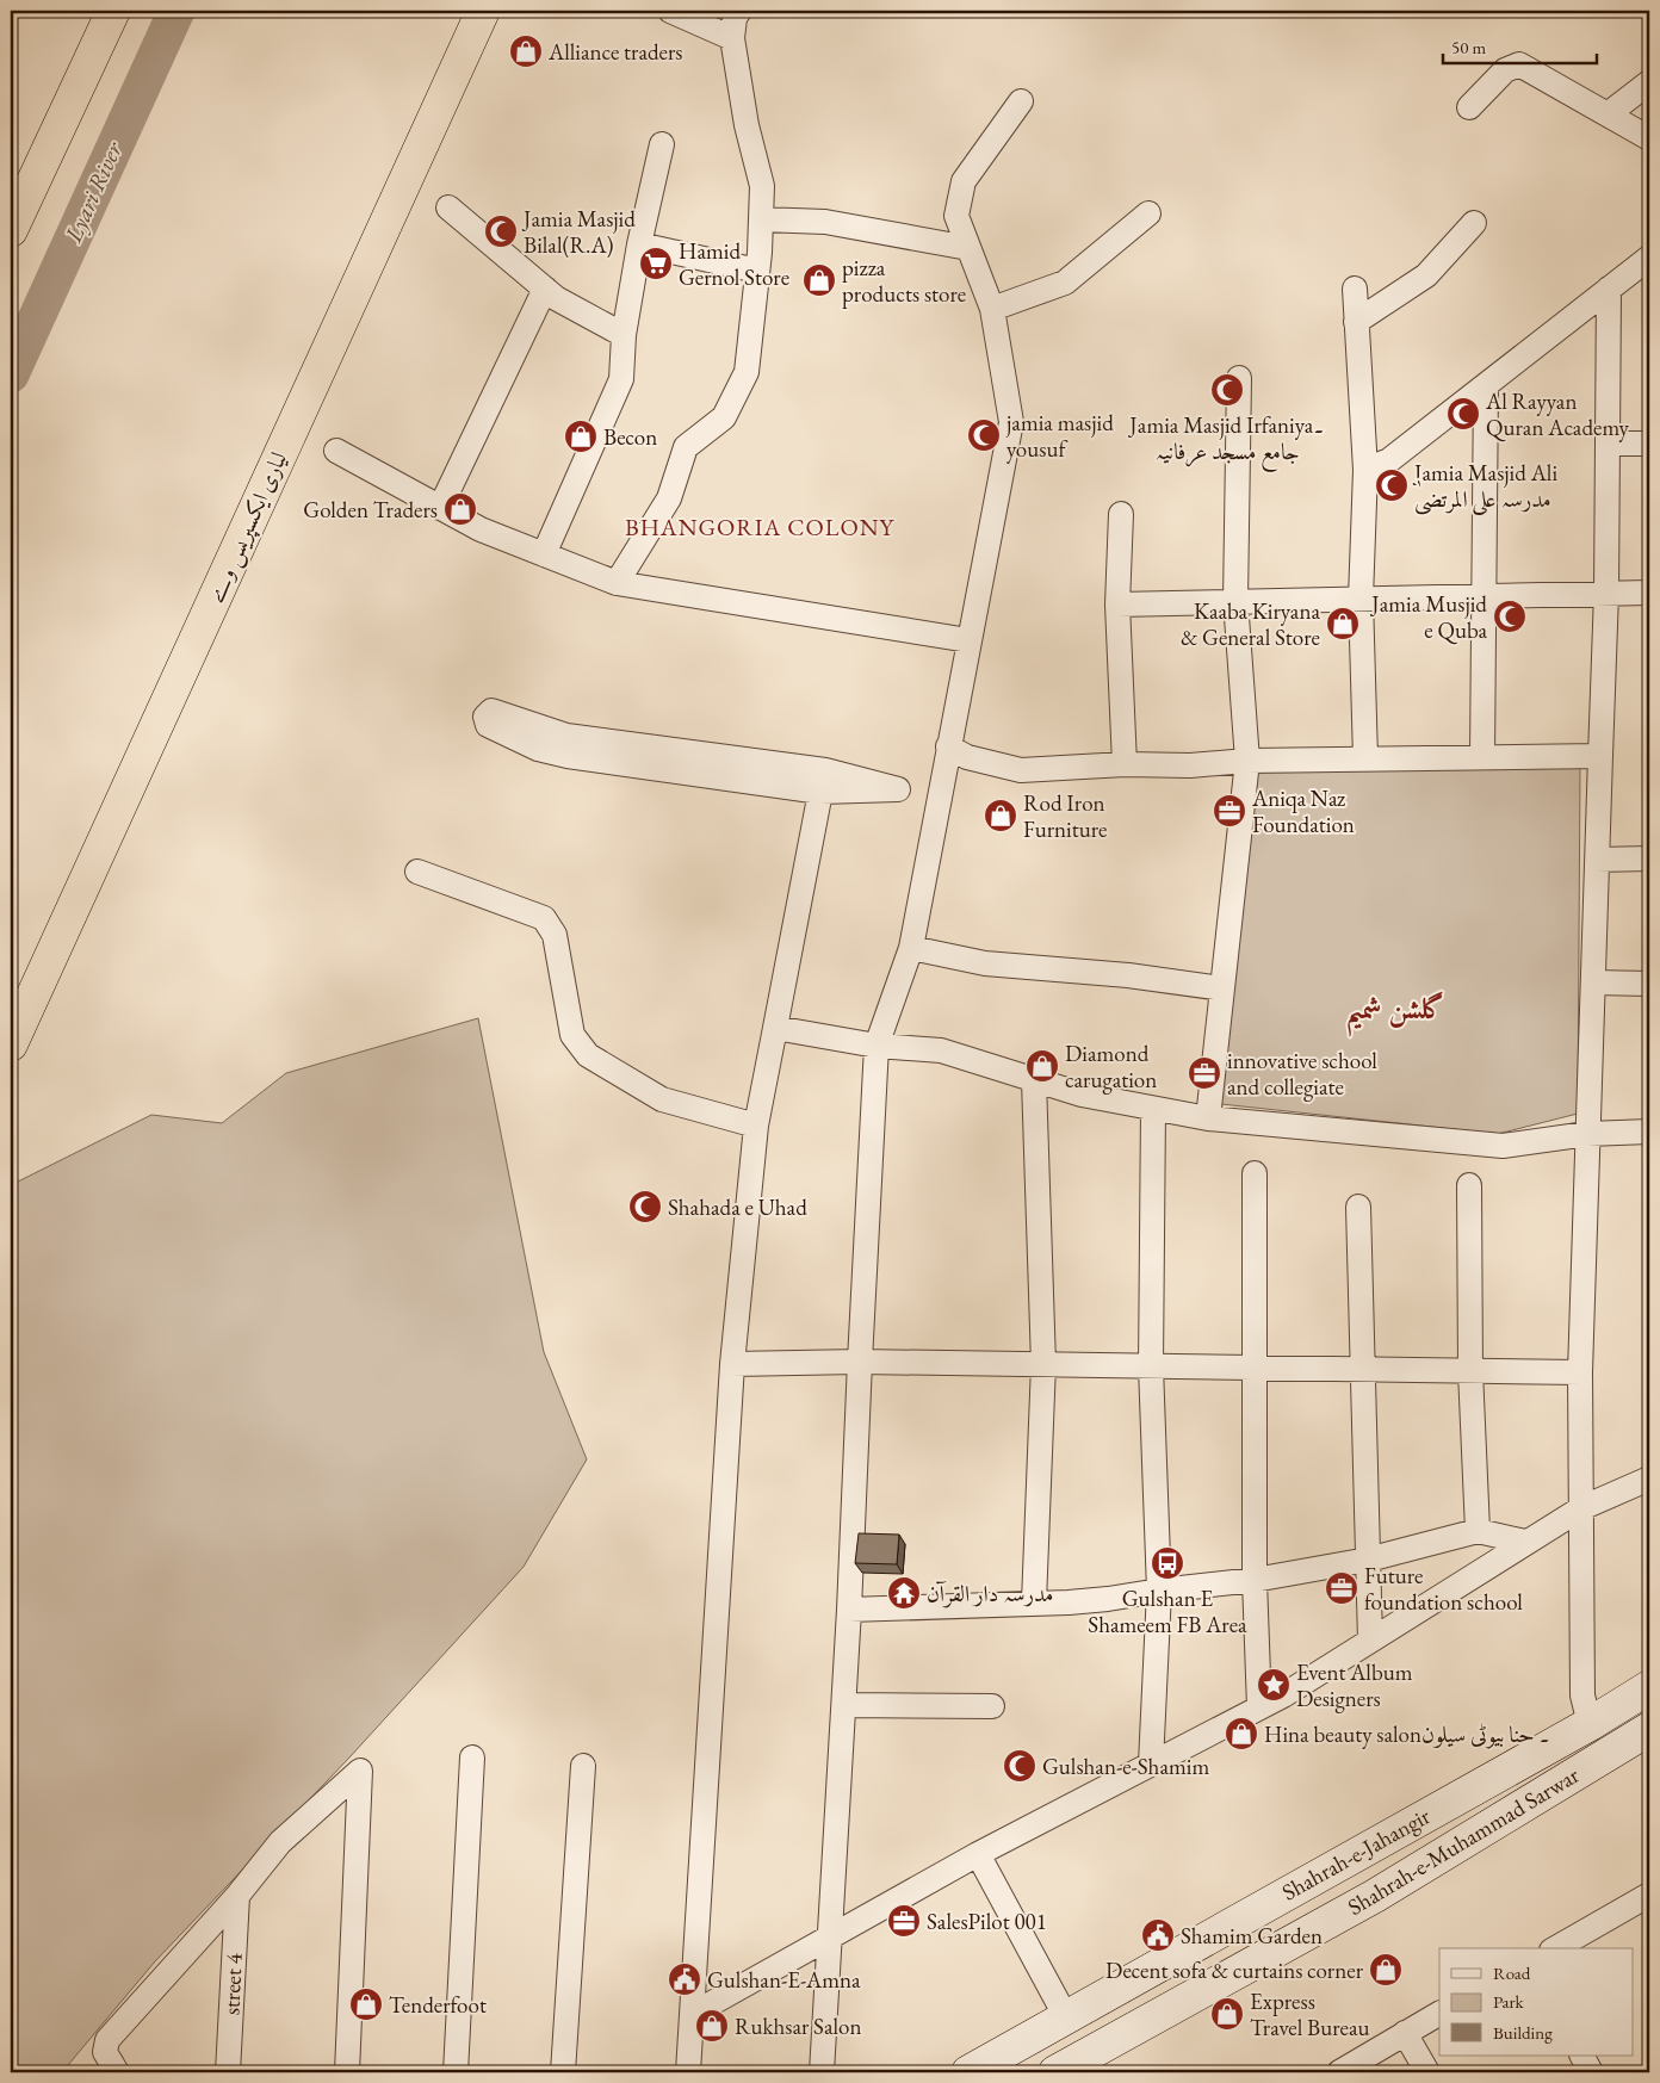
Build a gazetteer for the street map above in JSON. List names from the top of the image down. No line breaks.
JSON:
{"streets":{"highway":["لیاری ایکسپریس وے"],"main road":["Shahrah-e-Muhammad Sarwar","Shahrah-e-Jahangir"],"street":["street 4"]},"districts":["BHANGORIA COLONY","گلشن شمیم"],"water":["Lyari River"],"places":{"shop":["Alliance traders","pizza products store","Becon","Golden Traders","Kaaba Kiryana & General Store","Rod Iron Furniture","Diamond carugation","Hina beauty salon۔ حنا بیوٹی سیلون","Decent sofa & curtains corner","Tenderfoot","Express Travel Bureau","Rukhsar Salon"],"mosque":["Jamia Masjid Bilal(R.A)","Jamia Masjid Irfaniya۔ جامع مسجد عرفانیہ","Al Rayyan Quran Academy","jamia masjid yousuf","Jamia Masjid Ali مدرسہ علی المرتضیٰ","Jamia Musjid e Quba","Shahada e Uhad","Gulshan-e-Shamim"],"supermarket":["Hamid Gernol Store"],"office":["Aniqa Naz Foundation","innovative school and collegiate","Future foundation school","SalesPilot 001"],"bus stop":["Gulshan E Shameem FB Area"],"temple":["مدرسہ دار القرآن"],"place":["Event Album Designers"],"public building":["Shamim Garden","Gulshan-E-Amna"]},"legend":["Road","Park","Building"],"scale_bar":"50 m"}
